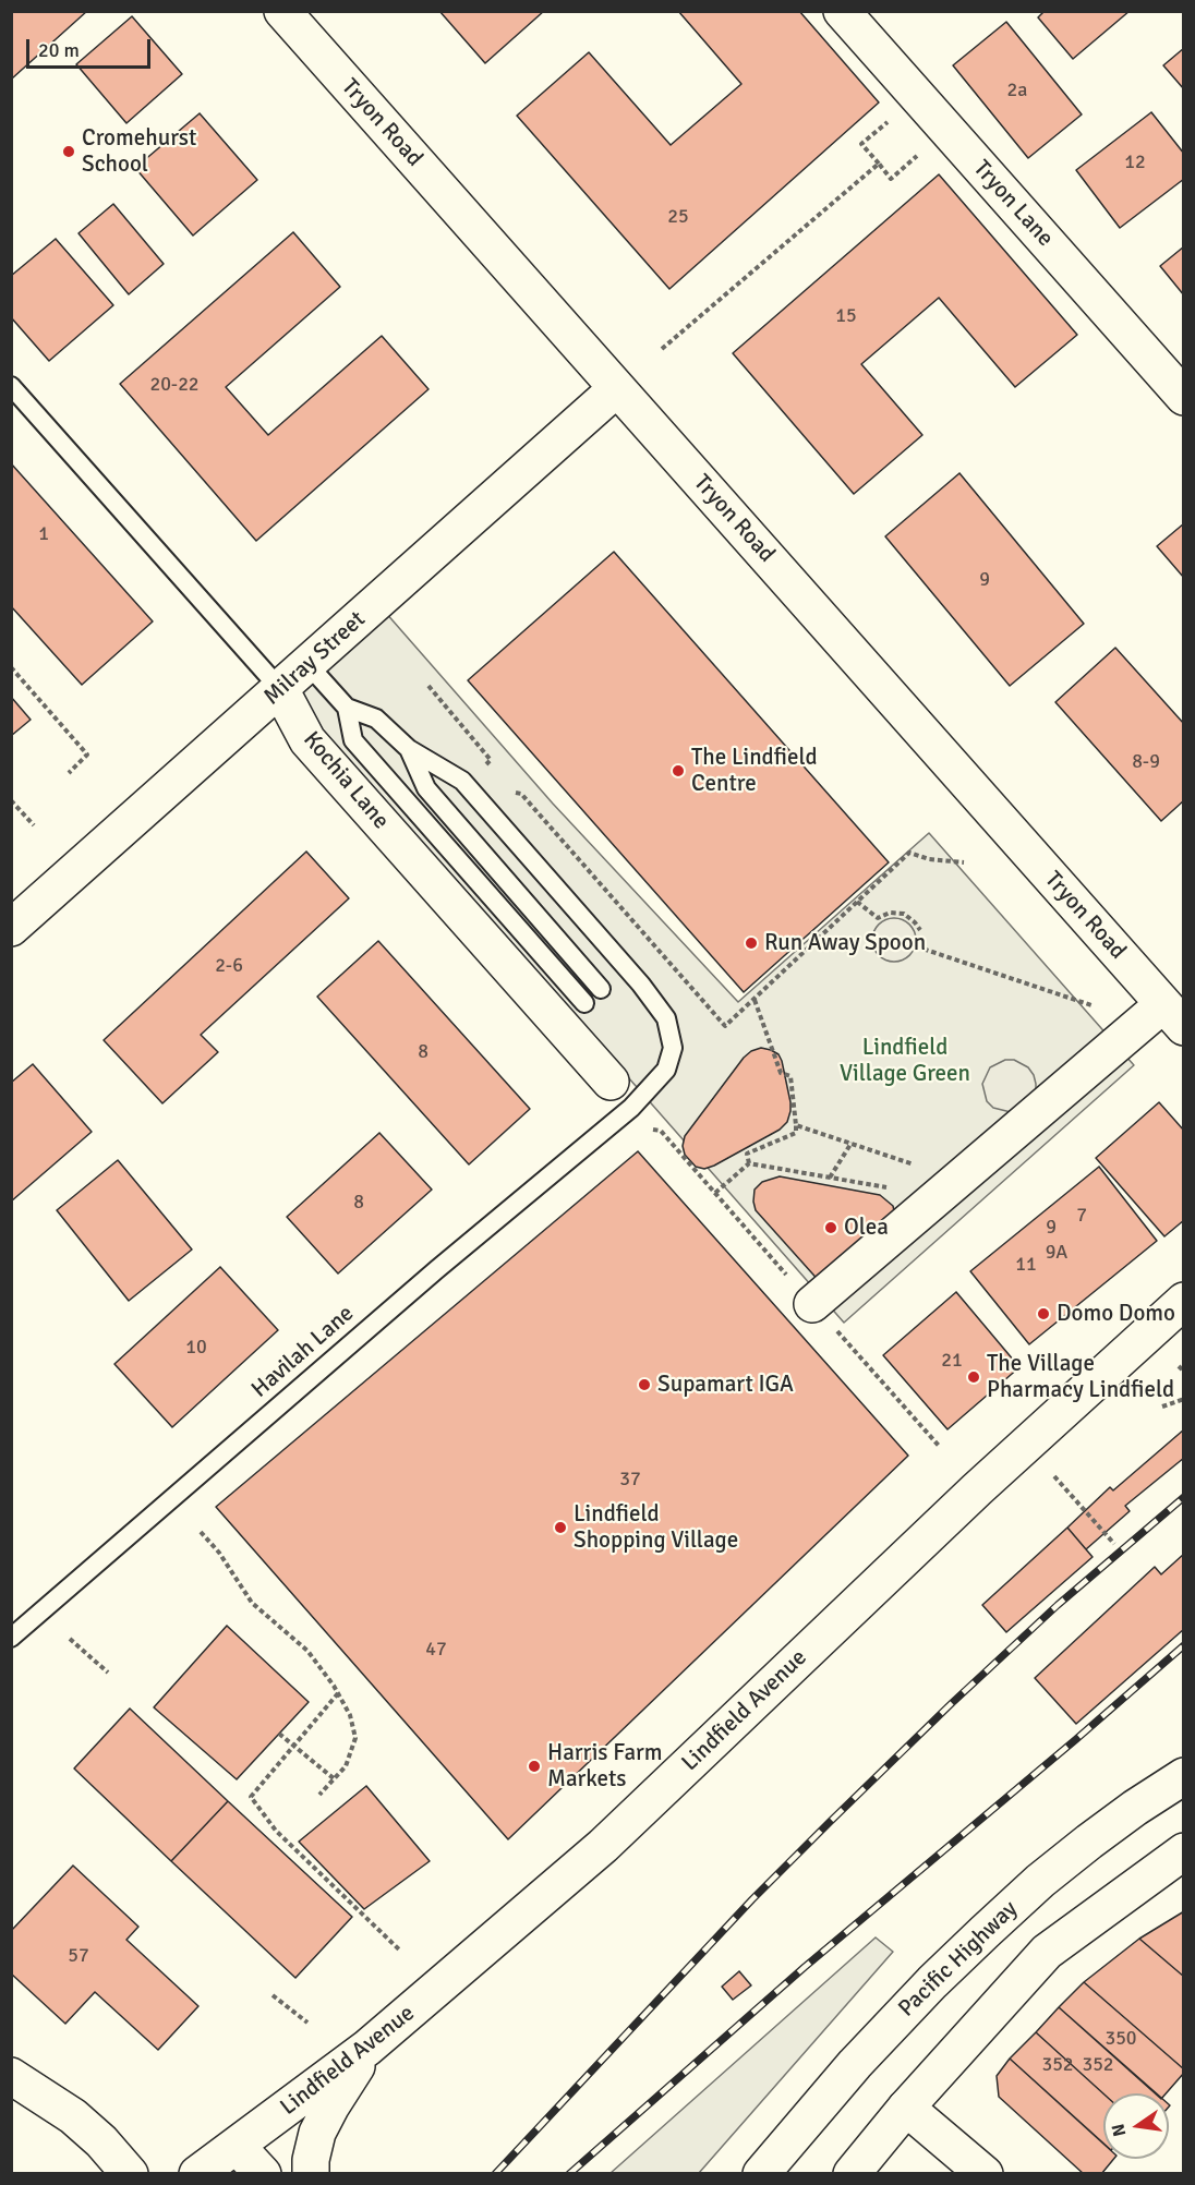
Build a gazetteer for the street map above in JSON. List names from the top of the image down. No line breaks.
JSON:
{"streets":{"main road":["Tryon Road","Tryon Lane","Milray Street","Kochia Lane","Lindfield Avenue","Pacific Highway"],"lane":["Havilah Lane"]},"crossings":[["Tryon Road","Milray Street"],["Milray Street","Kochia Lane"],["Kochia Lane","Havilah Lane"]],"parks":["Lindfield Village Green"],"places":["Cromehurst School","The Lindfield Centre","Run Away Spoon","Olea","Domo Domo","The Village Pharmacy Lindfield","Supamart IGA","Lindfield Shopping Village","Harris Farm Markets"],"house_numbers":["2a","12","25","15","20-22","1","9","8-9","2-6","8","8","7","9","9A","11","10","21","37","47","57","350","352","352"],"scale_bar":"20 m","north":"left"}
